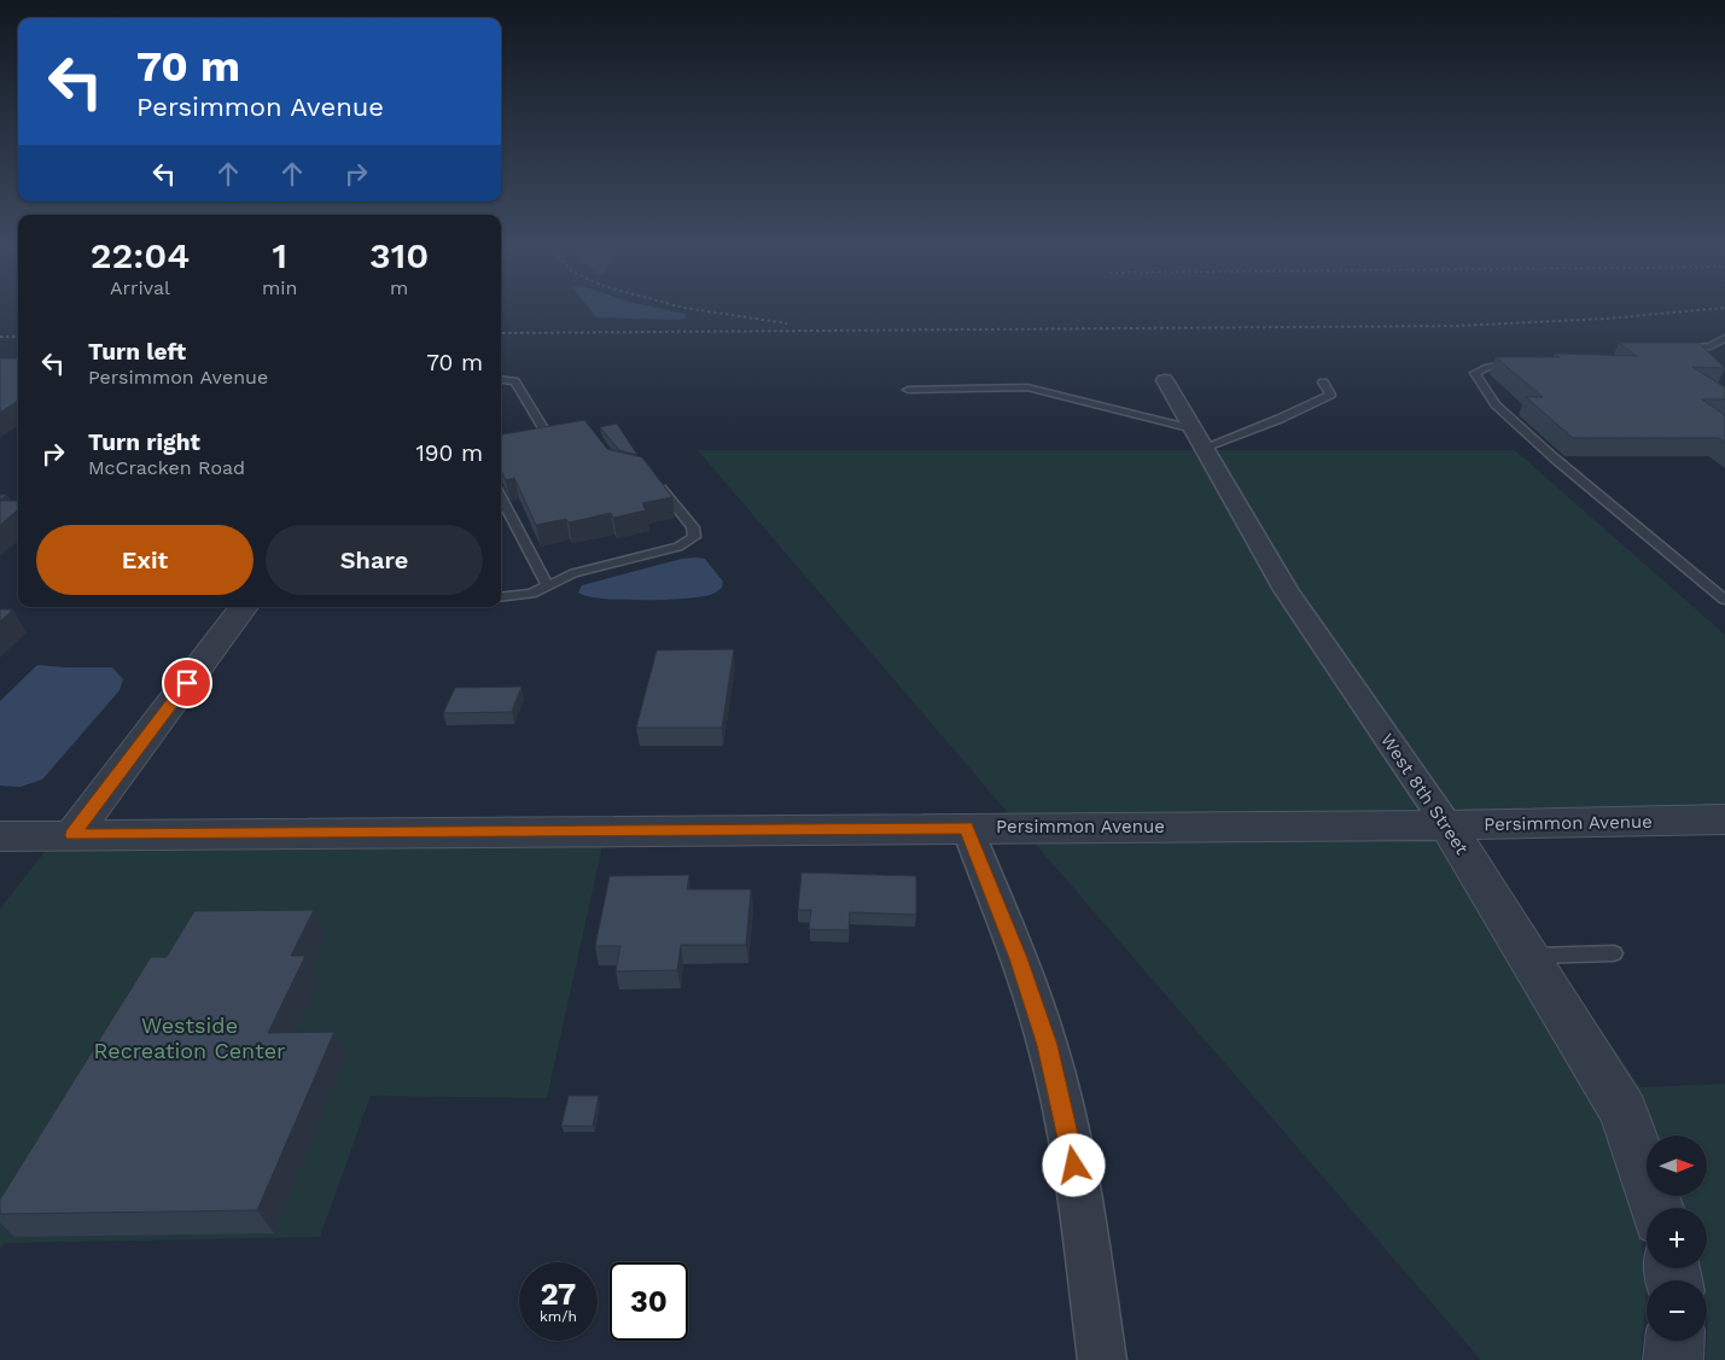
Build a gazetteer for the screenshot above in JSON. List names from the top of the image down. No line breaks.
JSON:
{"streets":{"street":["West 8th Street","Persimmon Avenue"]},"crossings":[["West 8th Street","Persimmon Avenue"]],"parks":["Westside Recreation Center"],"north":"right","page":{"turn":["70 m","Persimmon Avenue"],"eta":["22:04","Arrival","1","min","310","m"],"list":[{"name":"Turn left","note":"Persimmon Avenue","value":"70 m"},{"name":"Turn right","note":"McCracken Road","value":"190 m"}],"buttons":["Exit","Share"],"map_buttons":["+","−"],"speed":"27 km/h","limit":"30"}}
